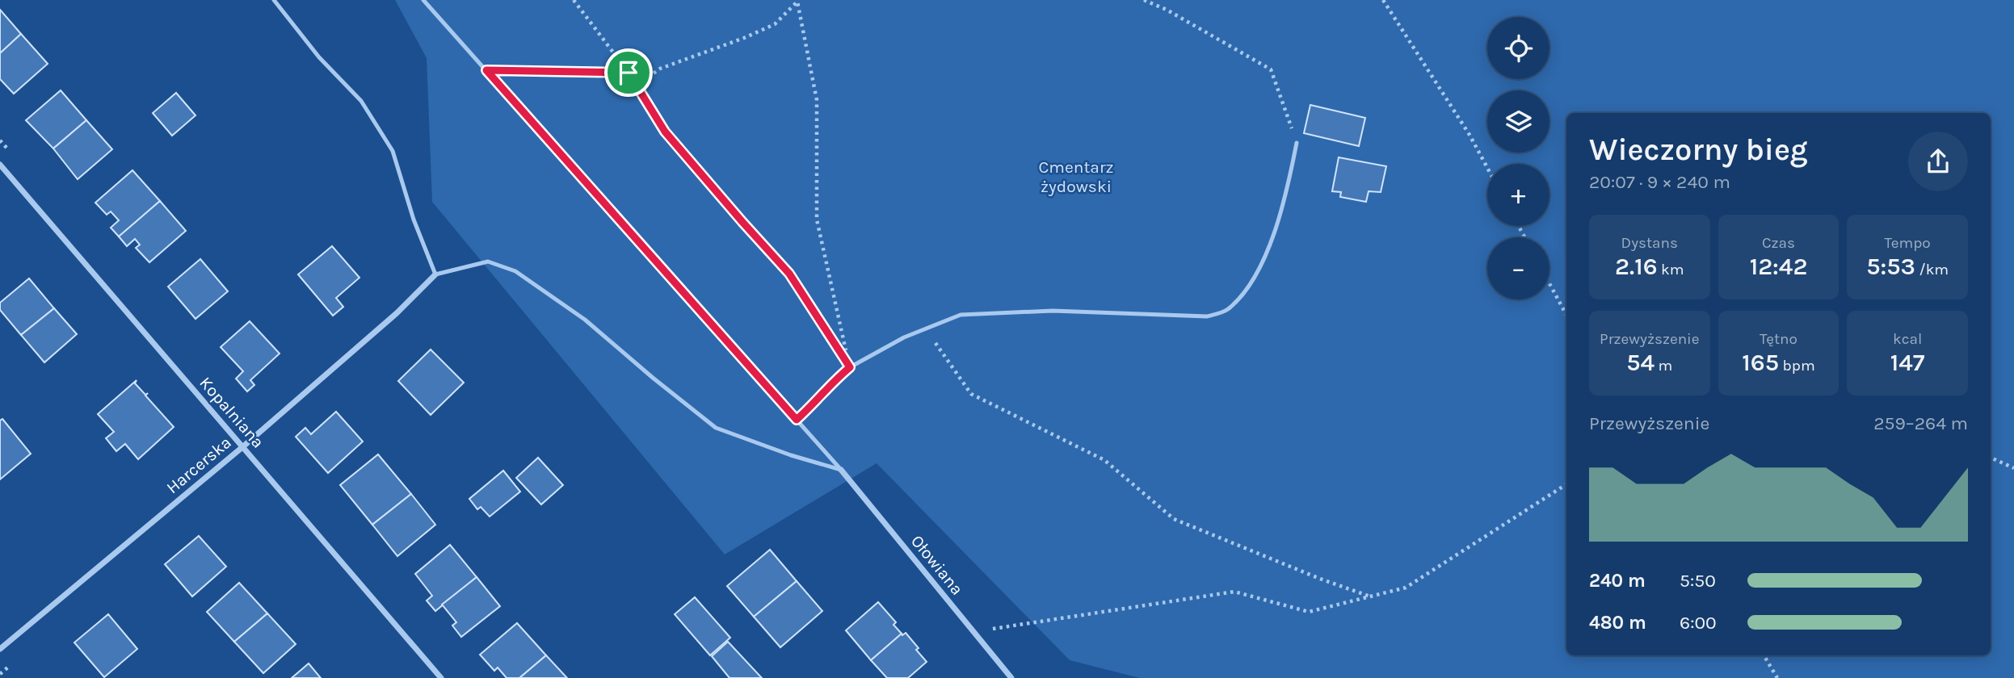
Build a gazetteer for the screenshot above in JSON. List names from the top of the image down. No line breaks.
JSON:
{"streets":{"street":["Kopalniana","Harcerska","Ołowiana"]},"crossings":[["Kopalniana","Harcerska"]],"parks":["Cmentarz żydowski"],"page":{"map_buttons":["+","−"],"heading":["Wieczorny bieg","20:07 · 9 × 240 m"],"stats":[["Dystans","2.16 km"],["Czas","12:42"],["Tempo","5:53 /km"],["Przewyższenie","54 m"],["Tętno","165 bpm"],["kcal","147"]],"chart":["Przewyższenie","259–264 m"],"list":[{"name":"240 m","note":"5:50"},{"name":"480 m","note":"6:00"}]}}
